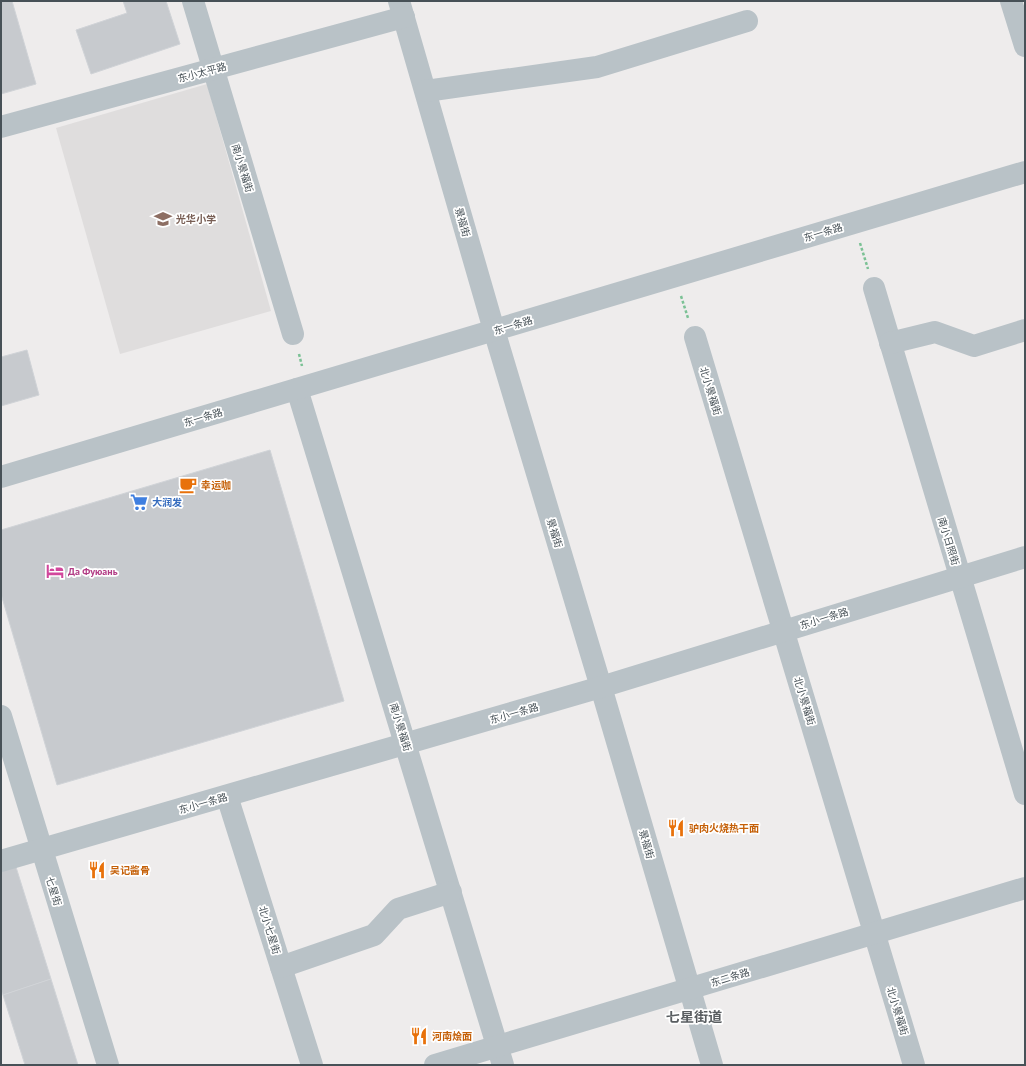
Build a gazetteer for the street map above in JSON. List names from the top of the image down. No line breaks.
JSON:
{"streets":{"street":["东小太平路","南小景福街","景福街","东一条路","北小景福街","南小日照街","东小一条路","七星街","北小七星街","东二条路"]},"crossings":[["东小太平路","南小景福街"],["东小太平路","景福街"],["南小景福街","东一条路"],["南小景福街","东小一条路"],["南小景福街","东二条路"],["景福街","东一条路"],["景福街","东小一条路"],["景福街","东二条路"],["北小景福街","东小一条路"],["北小景福街","东二条路"],["南小日照街","东小一条路"],["东小一条路","七星街"],["东小一条路","北小七星街"]],"districts":["七星街道"],"places":{"school or university":["光华小学"],"cafe":["幸运咖"],"supermarket":["大润发"],"hotel":["Да Фуюань"],"restaurant":["驴肉火烧热干面","吴记酱骨","河南烩面"]}}
